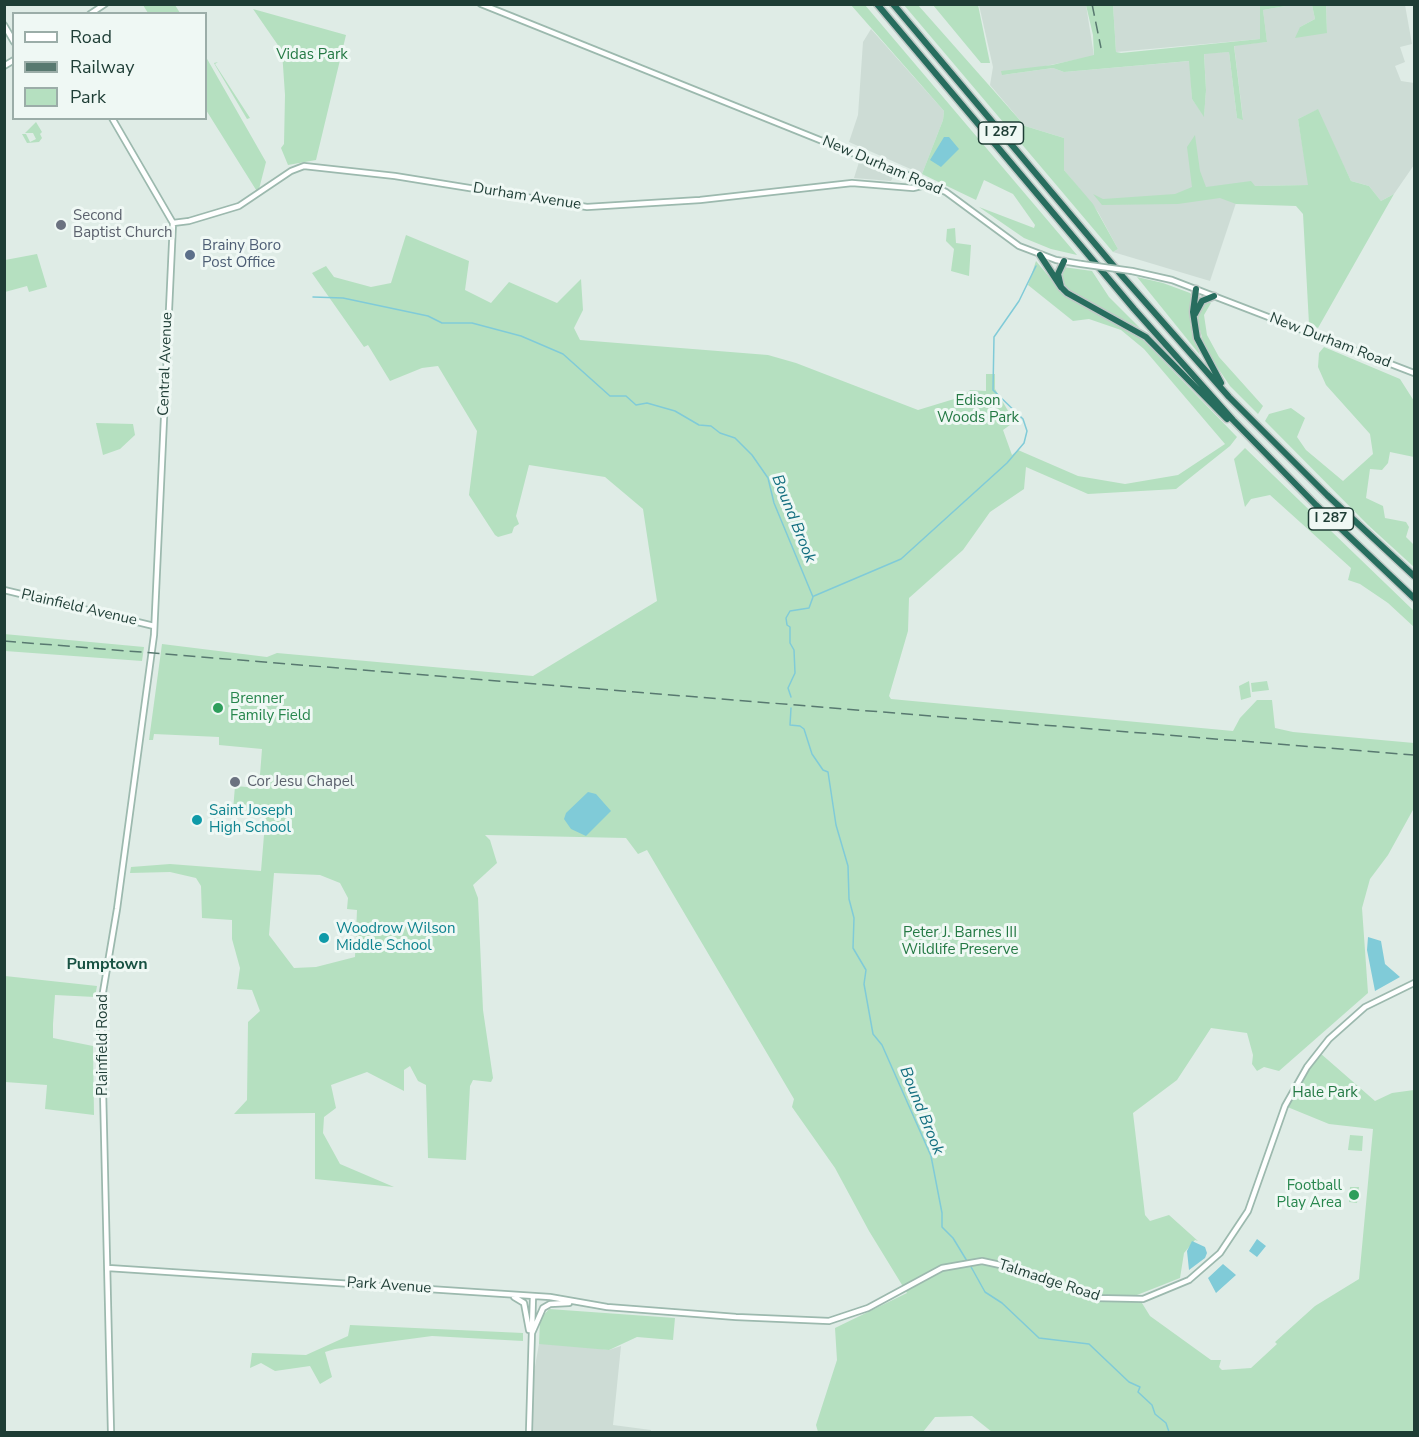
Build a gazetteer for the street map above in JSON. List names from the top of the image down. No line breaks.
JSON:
{"streets":{"highway":["I 287"],"street":["New Durham Road","Durham Avenue","Central Avenue","Plainfield Avenue","Plainfield Road","Talmadge Road","Park Avenue"]},"crossings":[["New Durham Road","Durham Avenue"],["Durham Avenue","Central Avenue"],["Central Avenue","Plainfield Avenue"],["Central Avenue","Plainfield Road"],["Plainfield Avenue","Plainfield Road"],["Plainfield Road","Park Avenue"],["Talmadge Road","Park Avenue"]],"districts":["Pumptown"],"water":["Bound Brook"],"parks":["Vidas Park","Edison Woods Park","Peter J. Barnes III Wildlife Preserve","Hale Park"],"places":["Second Baptist Church","Brainy Boro Post Office","Brenner Family Field","Cor Jesu Chapel","Saint Joseph High School","Woodrow Wilson Middle School","Football Play Area"],"legend":["Road","Railway","Park"]}
